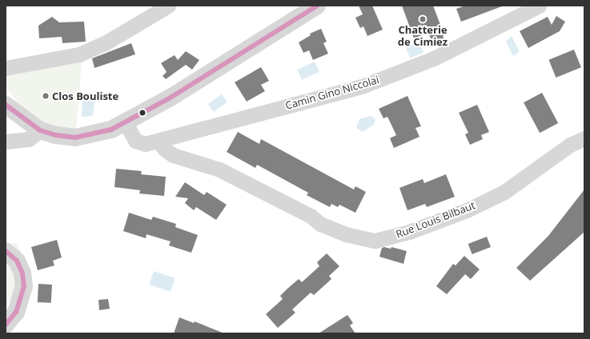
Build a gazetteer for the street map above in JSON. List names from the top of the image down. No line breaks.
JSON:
{"streets":{"street":["Camin Gino Niccolai","Rue Louis Bilbaut"]},"crossings":[["Camin Gino Niccolai","Rue Louis Bilbaut"]],"places":["Chatterie de Cimiez","Clos Bouliste"]}
